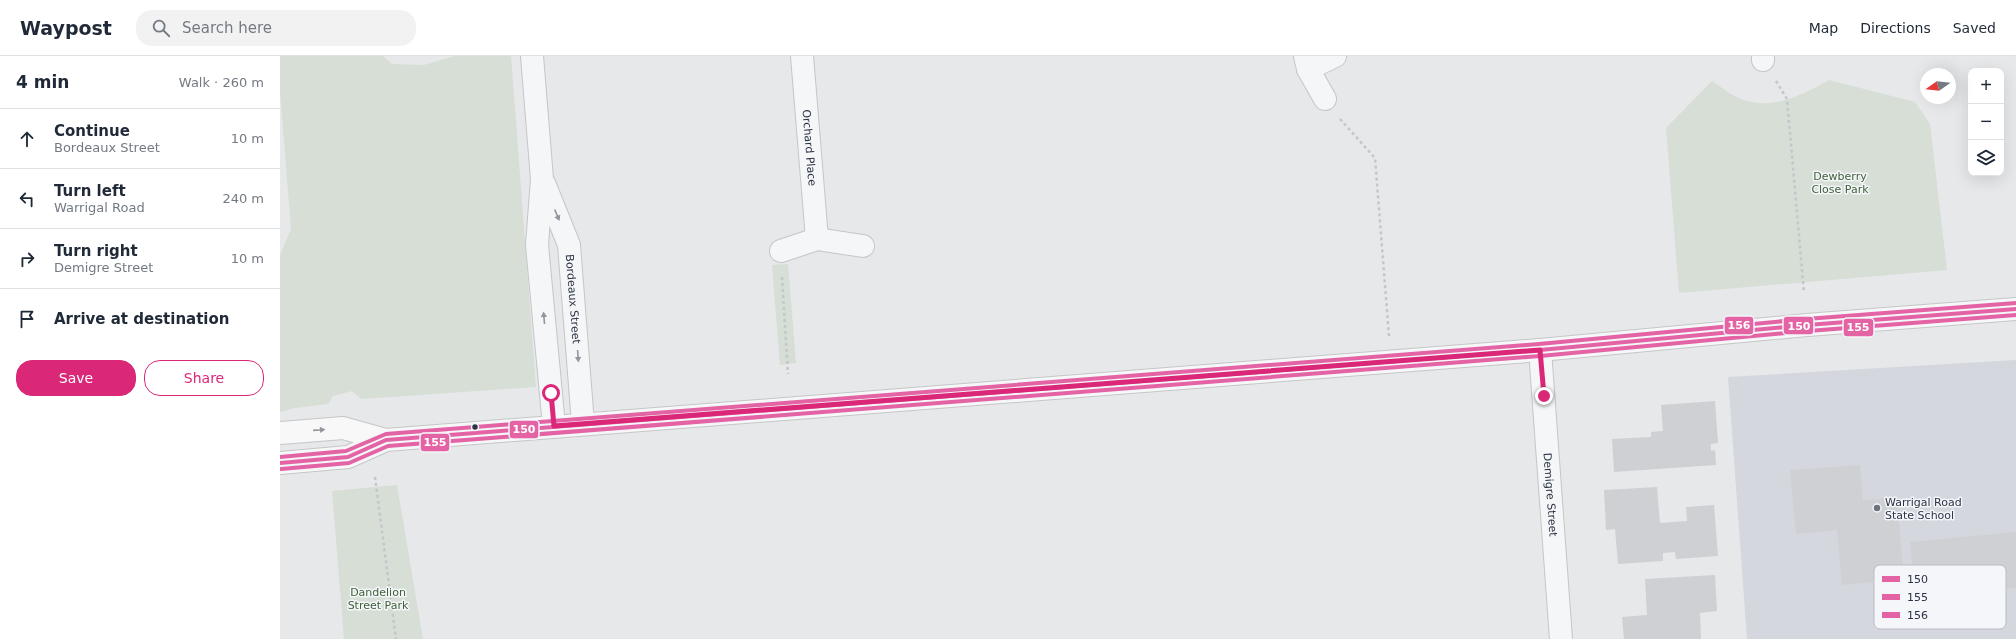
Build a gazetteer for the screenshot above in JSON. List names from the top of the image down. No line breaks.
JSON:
{"streets":{"street":["Orchard Place","Bordeaux Street","Demigre Street"]},"parks":["Dewberry Close Park","Dandelion Street Park"],"places":["Warrigal Road State School"],"lines":["transit line 156","transit line 150","transit line 155"],"legend":["150","155","156"],"north":"left","page":{"header":"Waypost","search":"Search here","nav":["Map","Directions","Saved"],"heading":["4 min","Walk · 260 m"],"map_buttons":["+","−"],"list":[["Continue","Bordeaux Street","10 m"],["Turn left","Warrigal Road","240 m"],["Turn right","Demigre Street","10 m"],"Arrive at destination"],"buttons":["Save","Share"]}}
